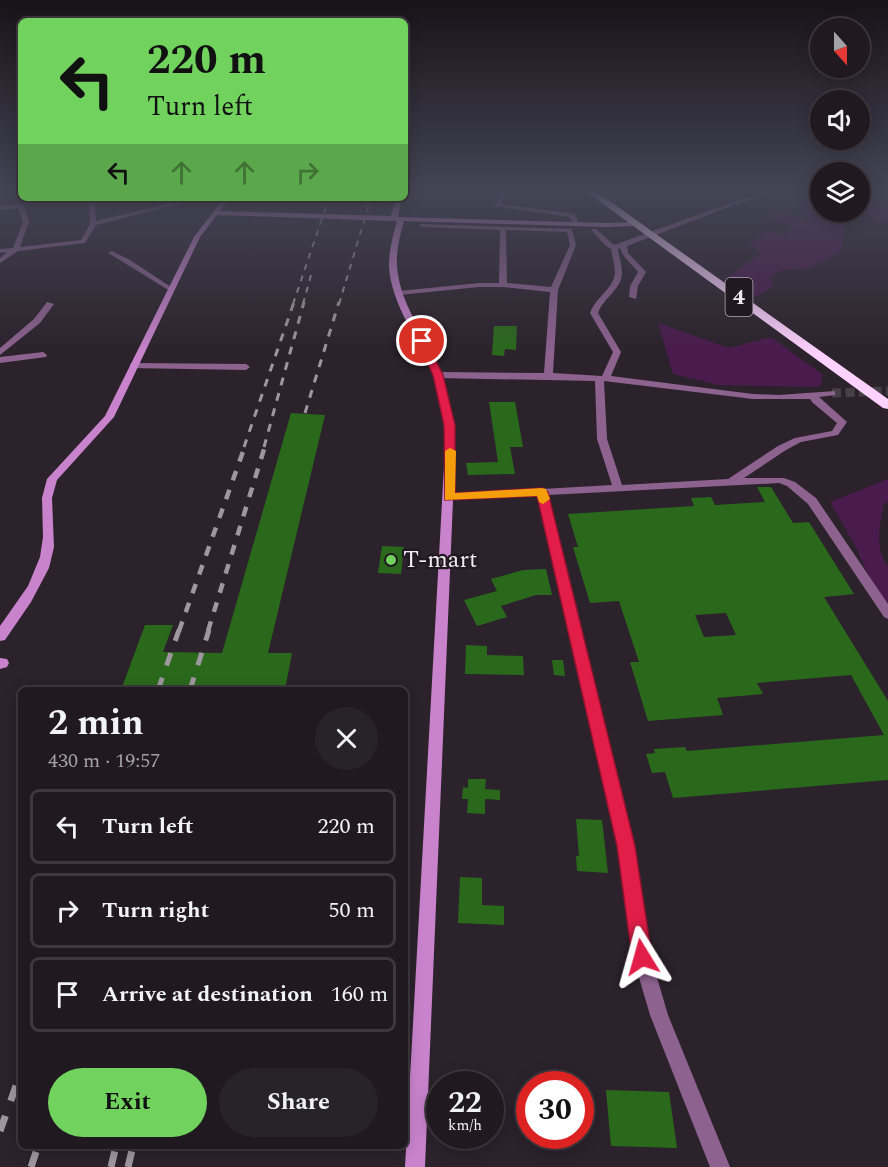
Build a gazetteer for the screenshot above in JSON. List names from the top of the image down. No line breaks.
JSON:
{"streets":{"highway":["4"]},"places":["T-mart"],"north":"bottom","page":{"turn":["220 m","Turn left"],"heading":["2 min","430 m · 19:57"],"list":[{"name":"Turn left","value":"220 m"},{"name":"Turn right","value":"50 m"},{"name":"Arrive at destination","value":"160 m"}],"buttons":["Exit","Share"],"speed":"22 km/h","limit":"30"}}
